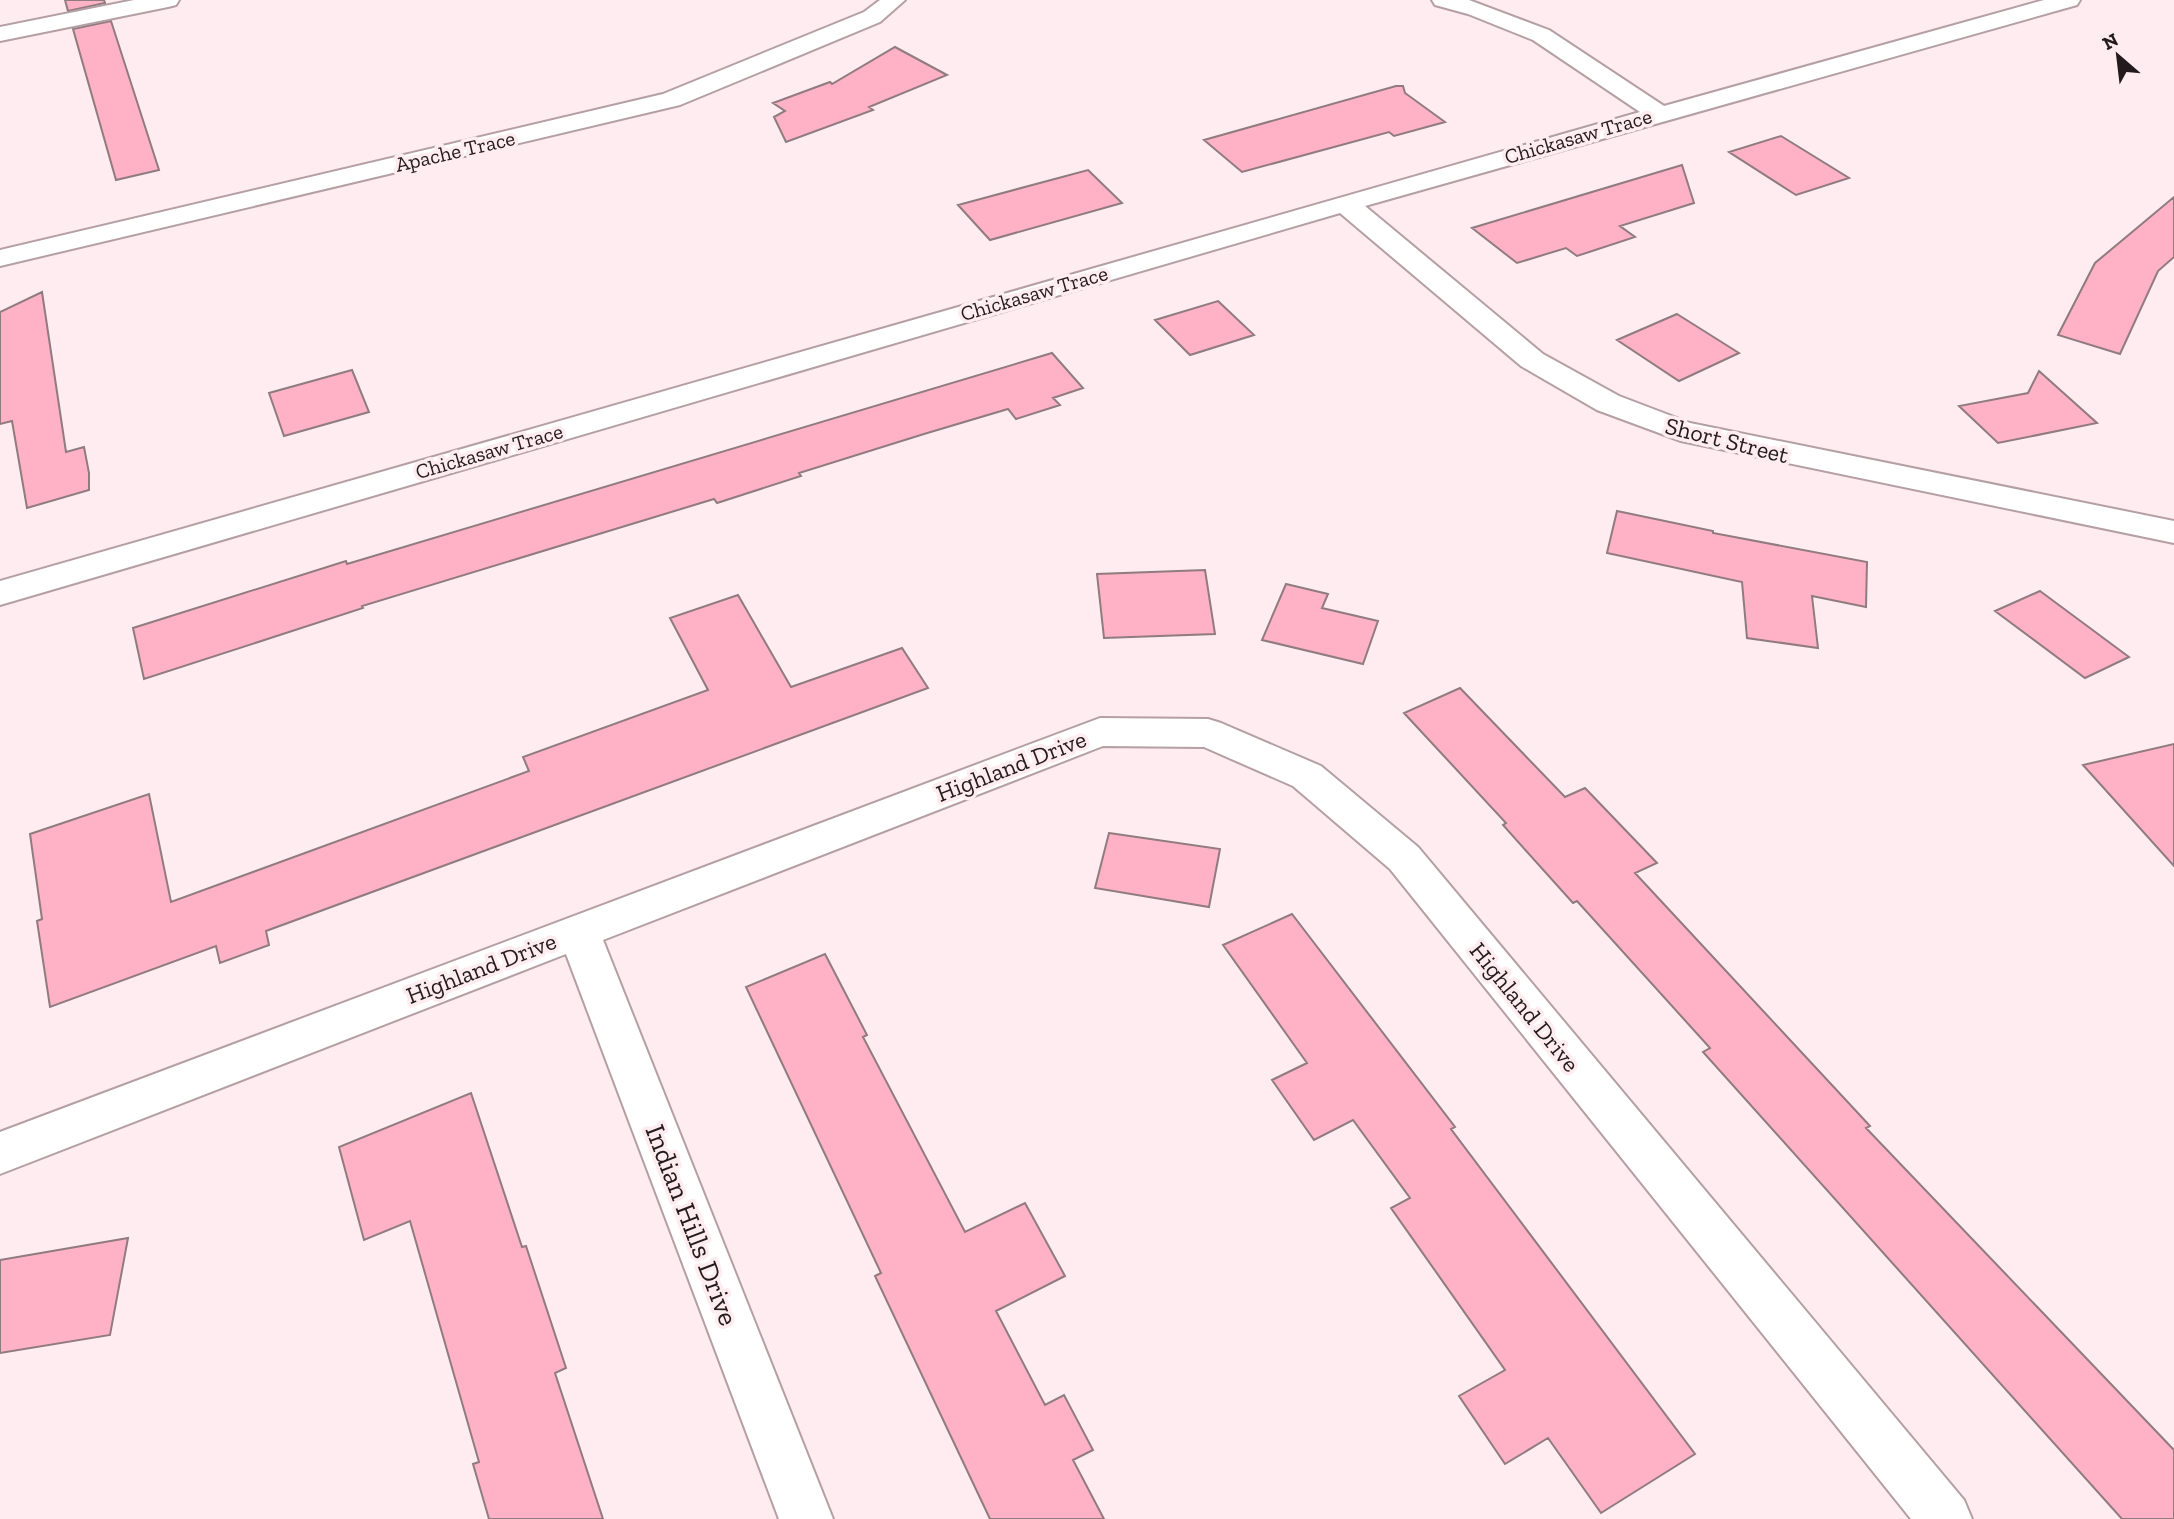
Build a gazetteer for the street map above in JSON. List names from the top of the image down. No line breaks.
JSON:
{"streets":{"street":["Chickasaw Trace","Apache Trace","Short Street","Highland Drive","Indian Hills Drive"]},"crossings":[["Chickasaw Trace","Short Street"],["Highland Drive","Indian Hills Drive"]],"north":"top left"}
